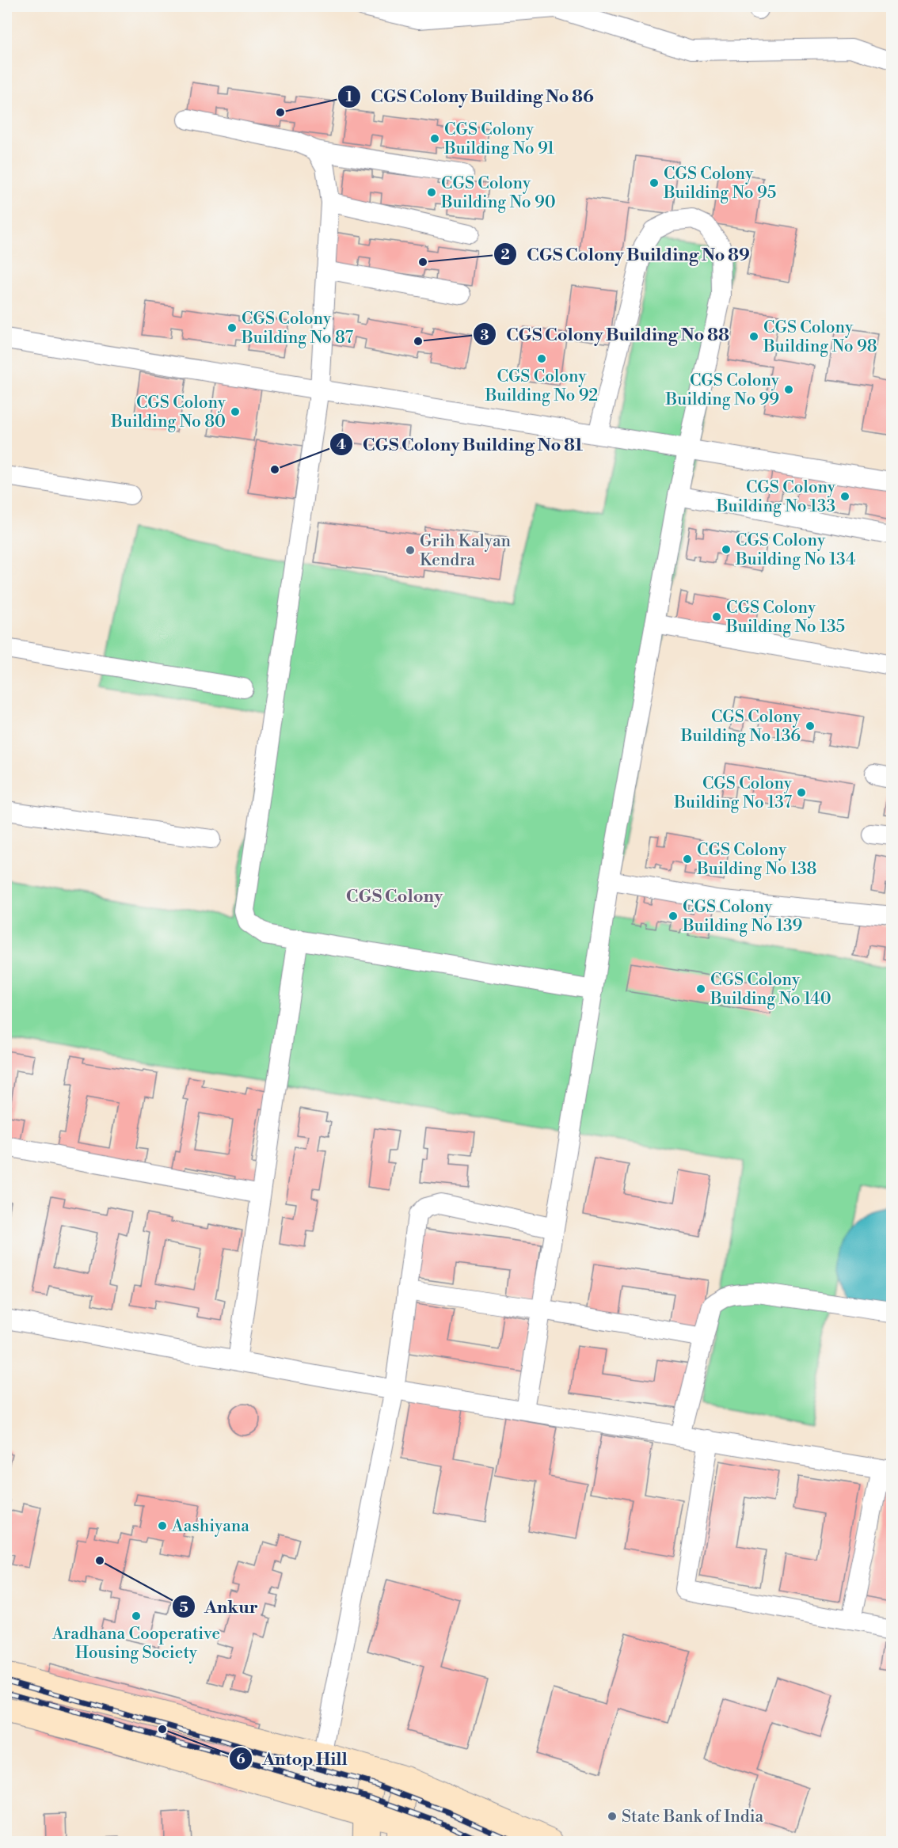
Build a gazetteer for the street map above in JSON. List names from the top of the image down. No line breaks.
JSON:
{"districts":["CGS Colony"],"places":["CGS Colony Building No 86","CGS Colony Building No 91","CGS Colony Building No 95","CGS Colony Building No 90","CGS Colony Building No 89","CGS Colony Building No 87","CGS Colony Building No 98","CGS Colony Building No 88","CGS Colony Building No 92","CGS Colony Building No 99","CGS Colony Building No 80","CGS Colony Building No 81","CGS Colony Building No 133","CGS Colony Building No 134","Grih Kalyan Kendra","CGS Colony Building No 135","CGS Colony Building No 136","CGS Colony Building No 137","CGS Colony Building No 138","CGS Colony Building No 139","CGS Colony Building No 140","Aashiyana","Ankur","Aradhana Cooperative Housing Society","Antop Hill","State Bank of India"]}
